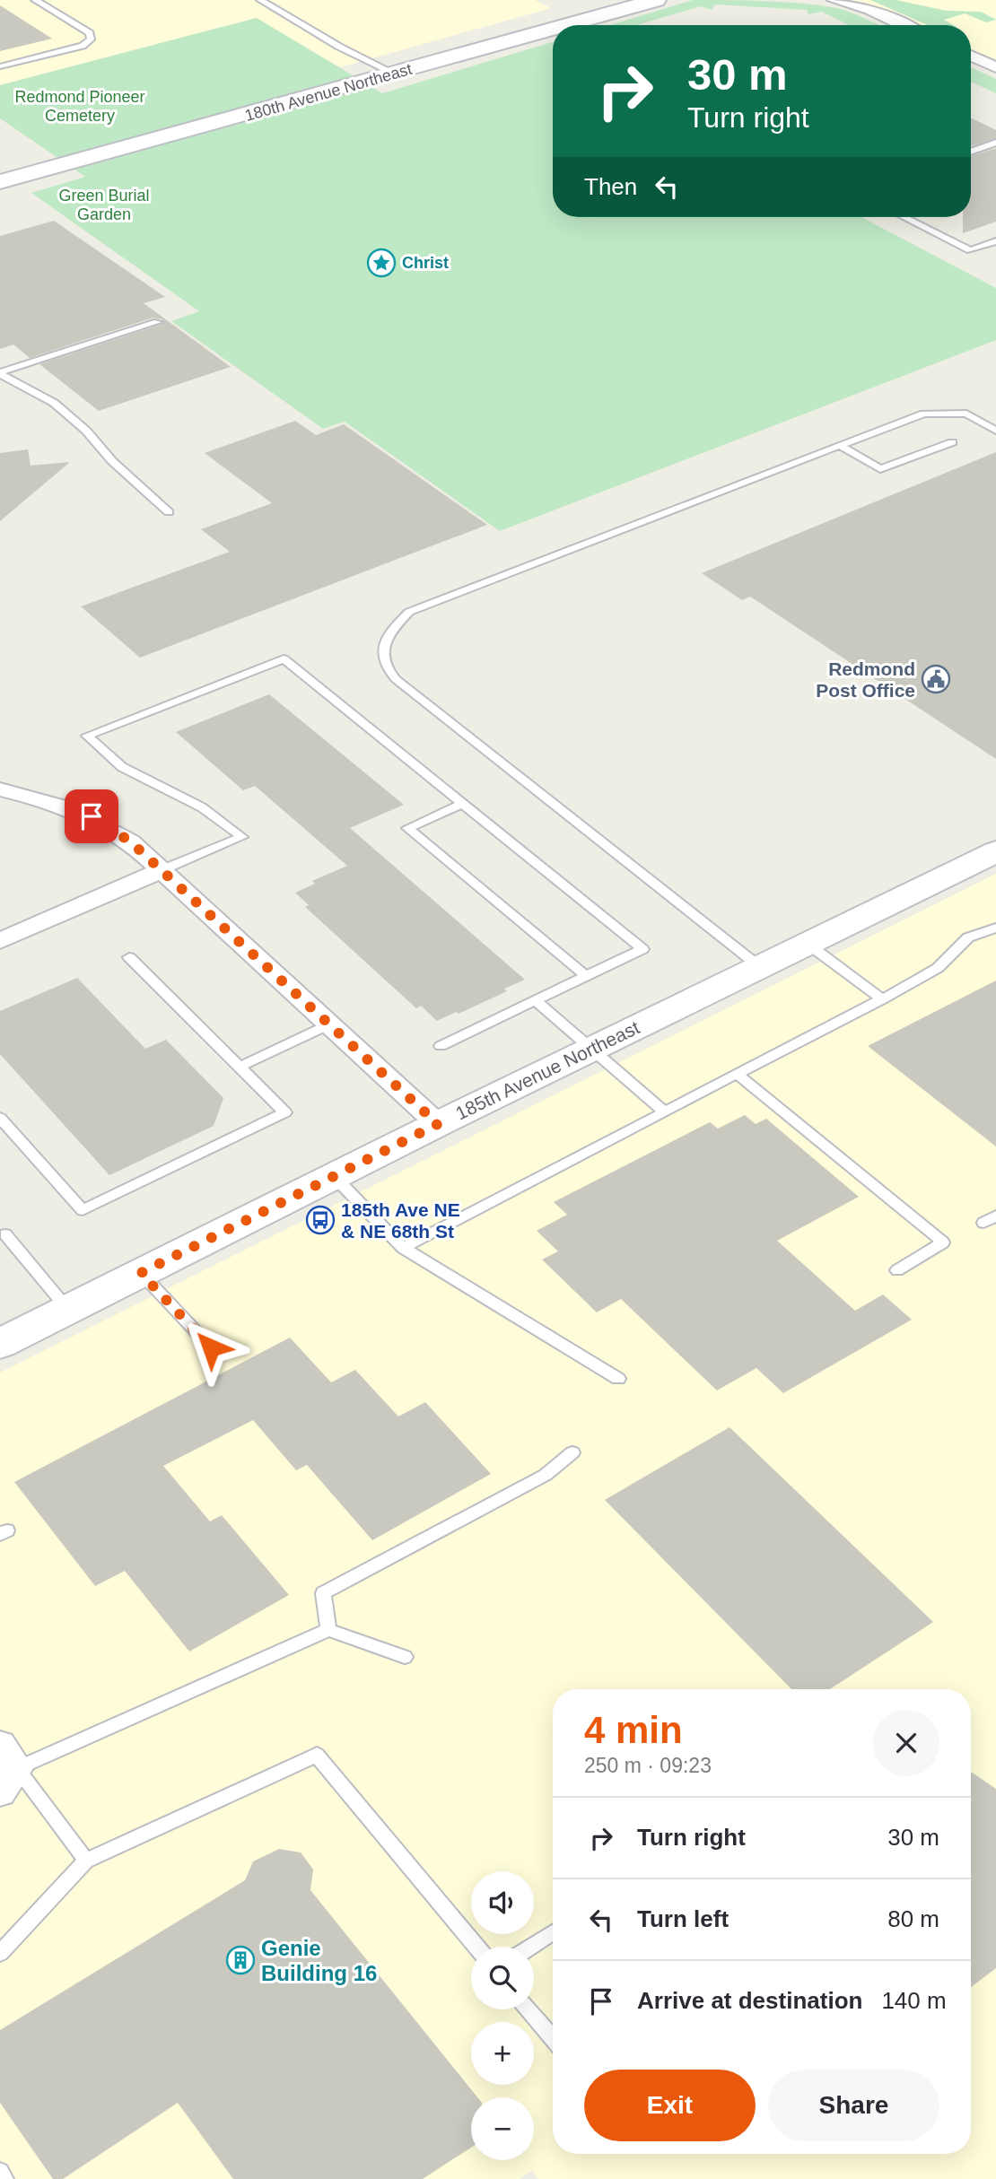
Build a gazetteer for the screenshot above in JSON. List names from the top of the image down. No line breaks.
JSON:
{"streets":{"street":["180th Avenue Northeast","185th Avenue Northeast"]},"parks":["Redmond Pioneer Cemetery","Green Burial Garden"],"places":{"place":["Christ"],"public building":["Redmond Post Office"],"bus stop":["185th Ave NE & NE 68th St"],"building":["Genie Building 16"]},"page":{"turn":["30 m","Turn right"],"then":"Then","heading":["4 min","250 m · 09:23"],"list":[{"name":"Turn right","value":"30 m"},{"name":"Turn left","value":"80 m"},{"name":"Arrive at destination","value":"140 m"}],"map_buttons":["+","−"],"buttons":["Exit","Share"]}}
